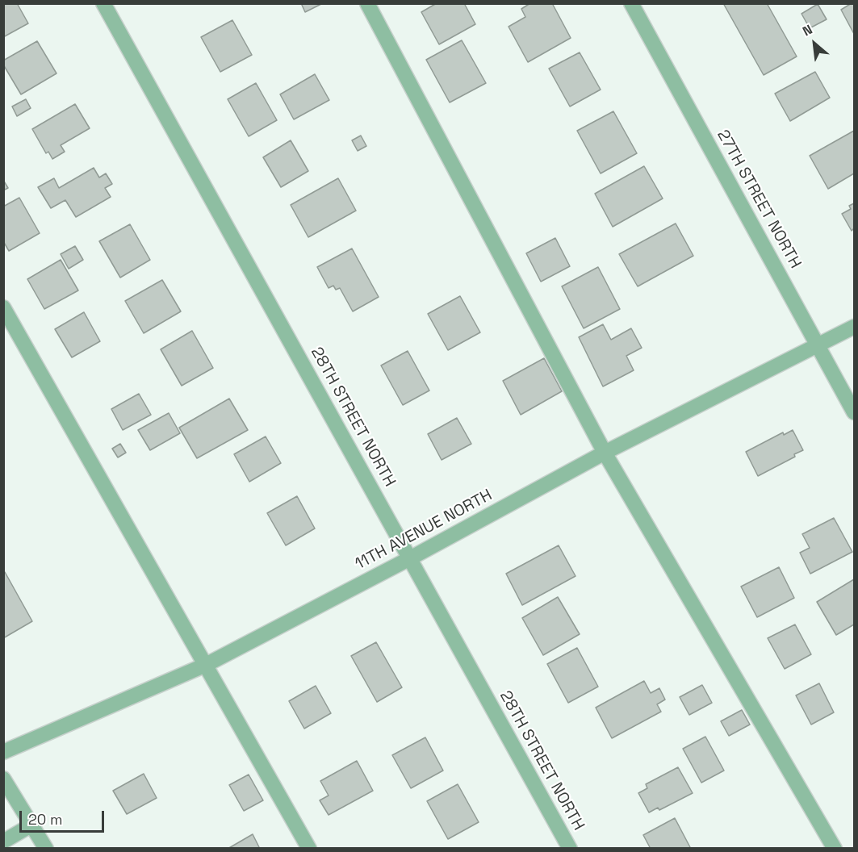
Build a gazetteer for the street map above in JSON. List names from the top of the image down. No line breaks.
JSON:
{"streets":{"street":["27TH STREET NORTH","28TH STREET NORTH","11TH AVENUE NORTH"]},"crossings":[["27TH STREET NORTH","11TH AVENUE NORTH"],["28TH STREET NORTH","11TH AVENUE NORTH"]],"scale_bar":"20 m","north":"top left"}
